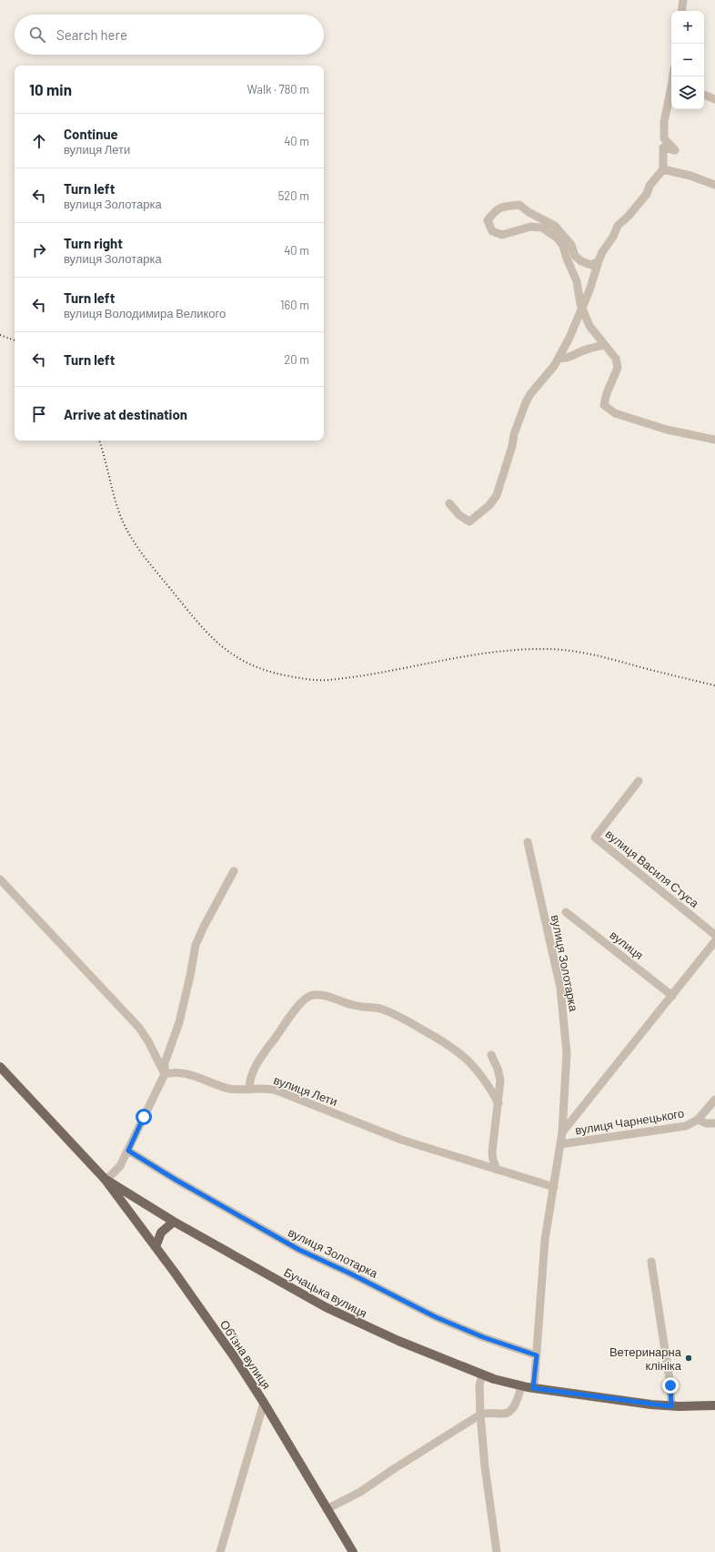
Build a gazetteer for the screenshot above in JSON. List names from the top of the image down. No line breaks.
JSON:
{"streets":{"main road":["Бучацька вулиця","Обʼїзна вулиця"],"street":["вулиця Василя Стуса","вулиця","вулиця Золотарка","вулиця Лети","вулиця Чарнецького"]},"crossings":[["вулиця","вулиця Золотарка"],["вулиця Золотарка","вулиця Лети"],["вулиця Золотарка","вулиця Чарнецького"],["вулиця Золотарка","Бучацька вулиця"],["Бучацька вулиця","Обʼїзна вулиця"]],"places":["Ветеринарна клініка"],"page":{"map_buttons":["+","−"],"search":"Search here","heading":["10 min","Walk · 780 m"],"list":[["Continue","вулиця Лети","40 m"],["Turn left","вулиця Золотарка","520 m"],["Turn right","вулиця Золотарка","40 m"],["Turn left","вулиця Володимира Великого","160 m"],["Turn left","20 m"],"Arrive at destination"]}}
